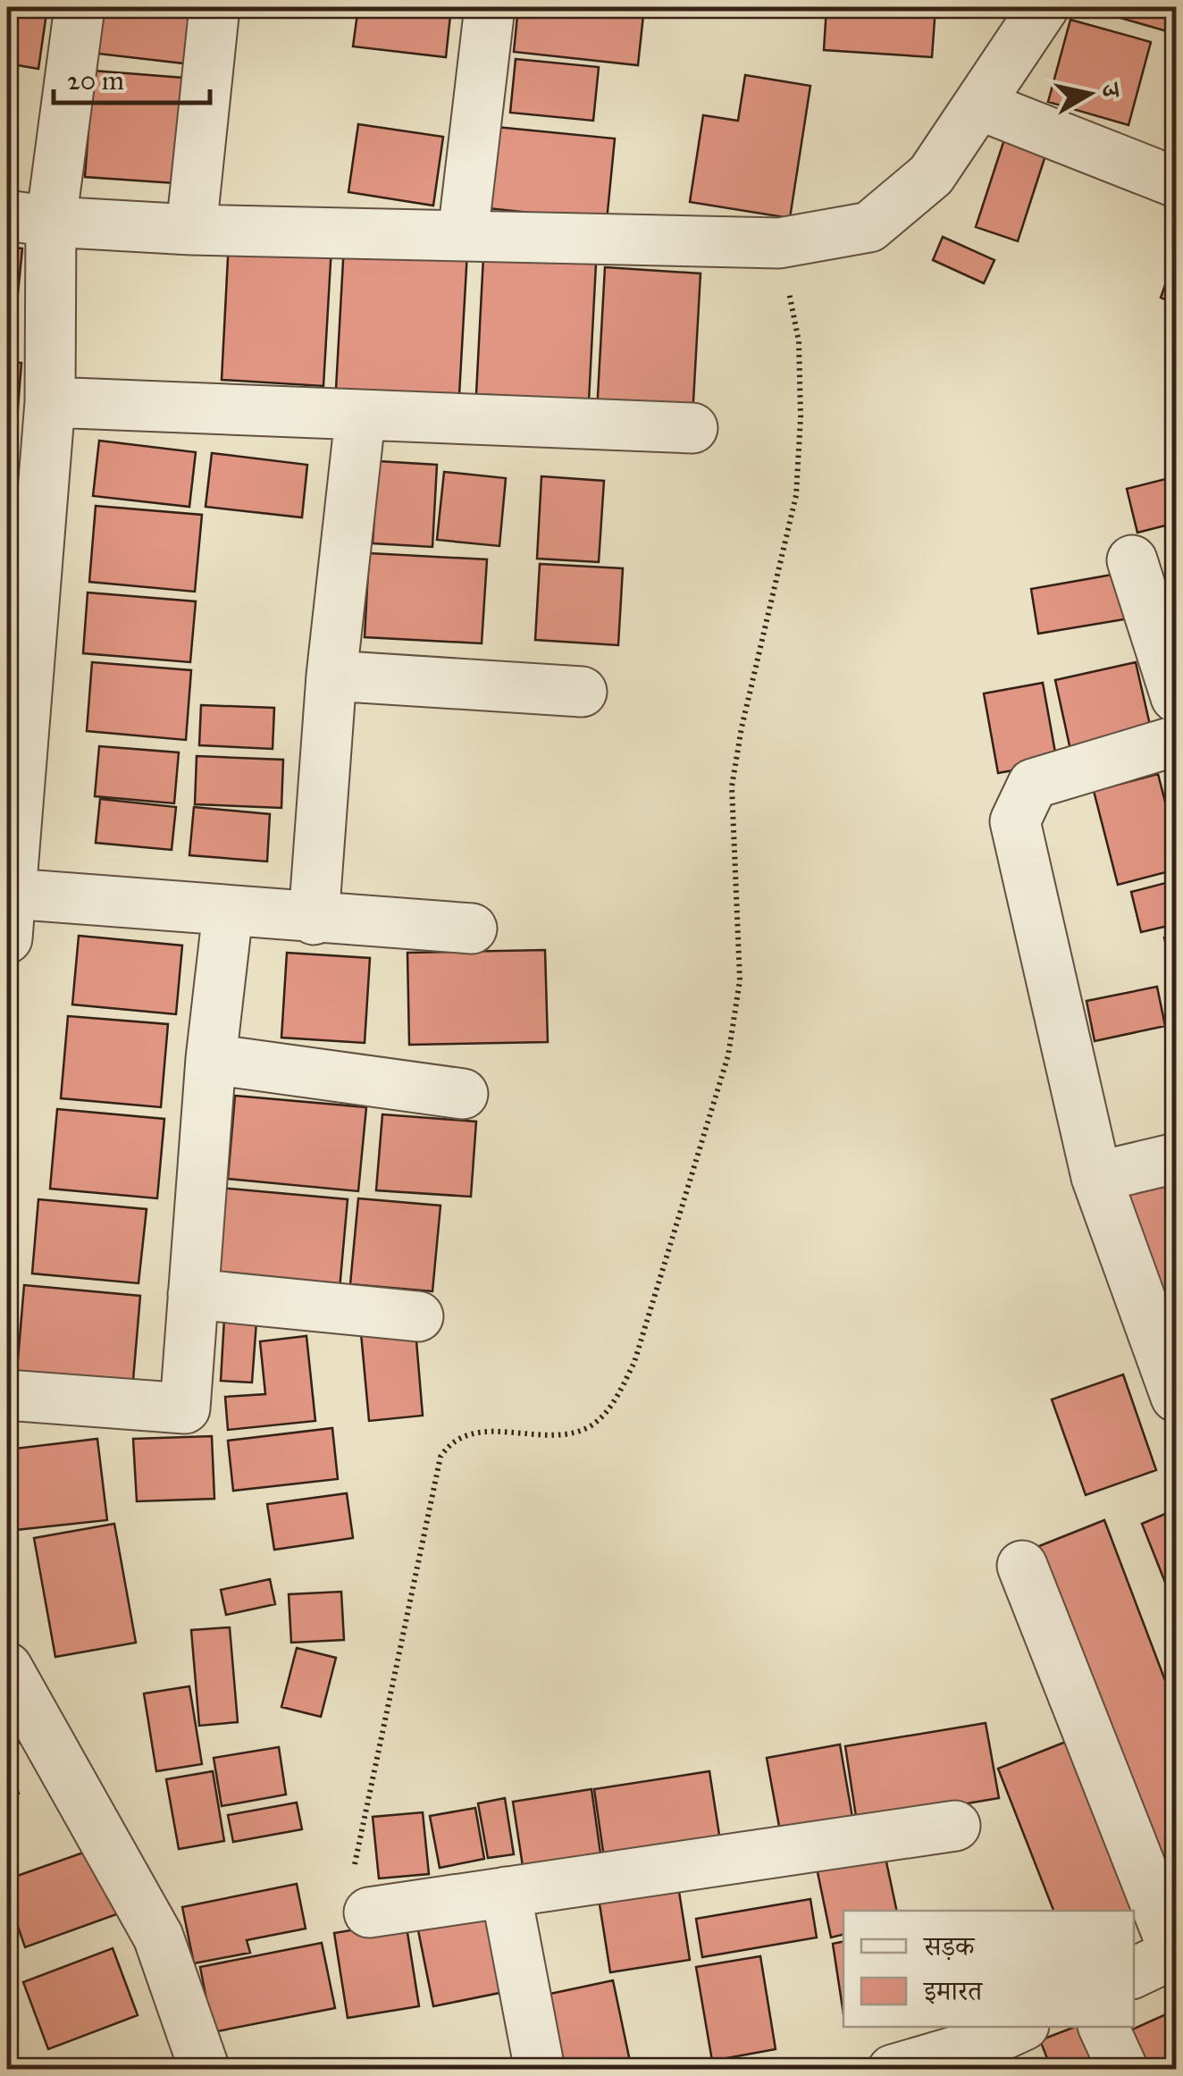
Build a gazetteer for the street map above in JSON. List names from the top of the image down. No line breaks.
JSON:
{"legend":["सड़क","इमारत"],"scale_bar":"20 m","north":"right"}
